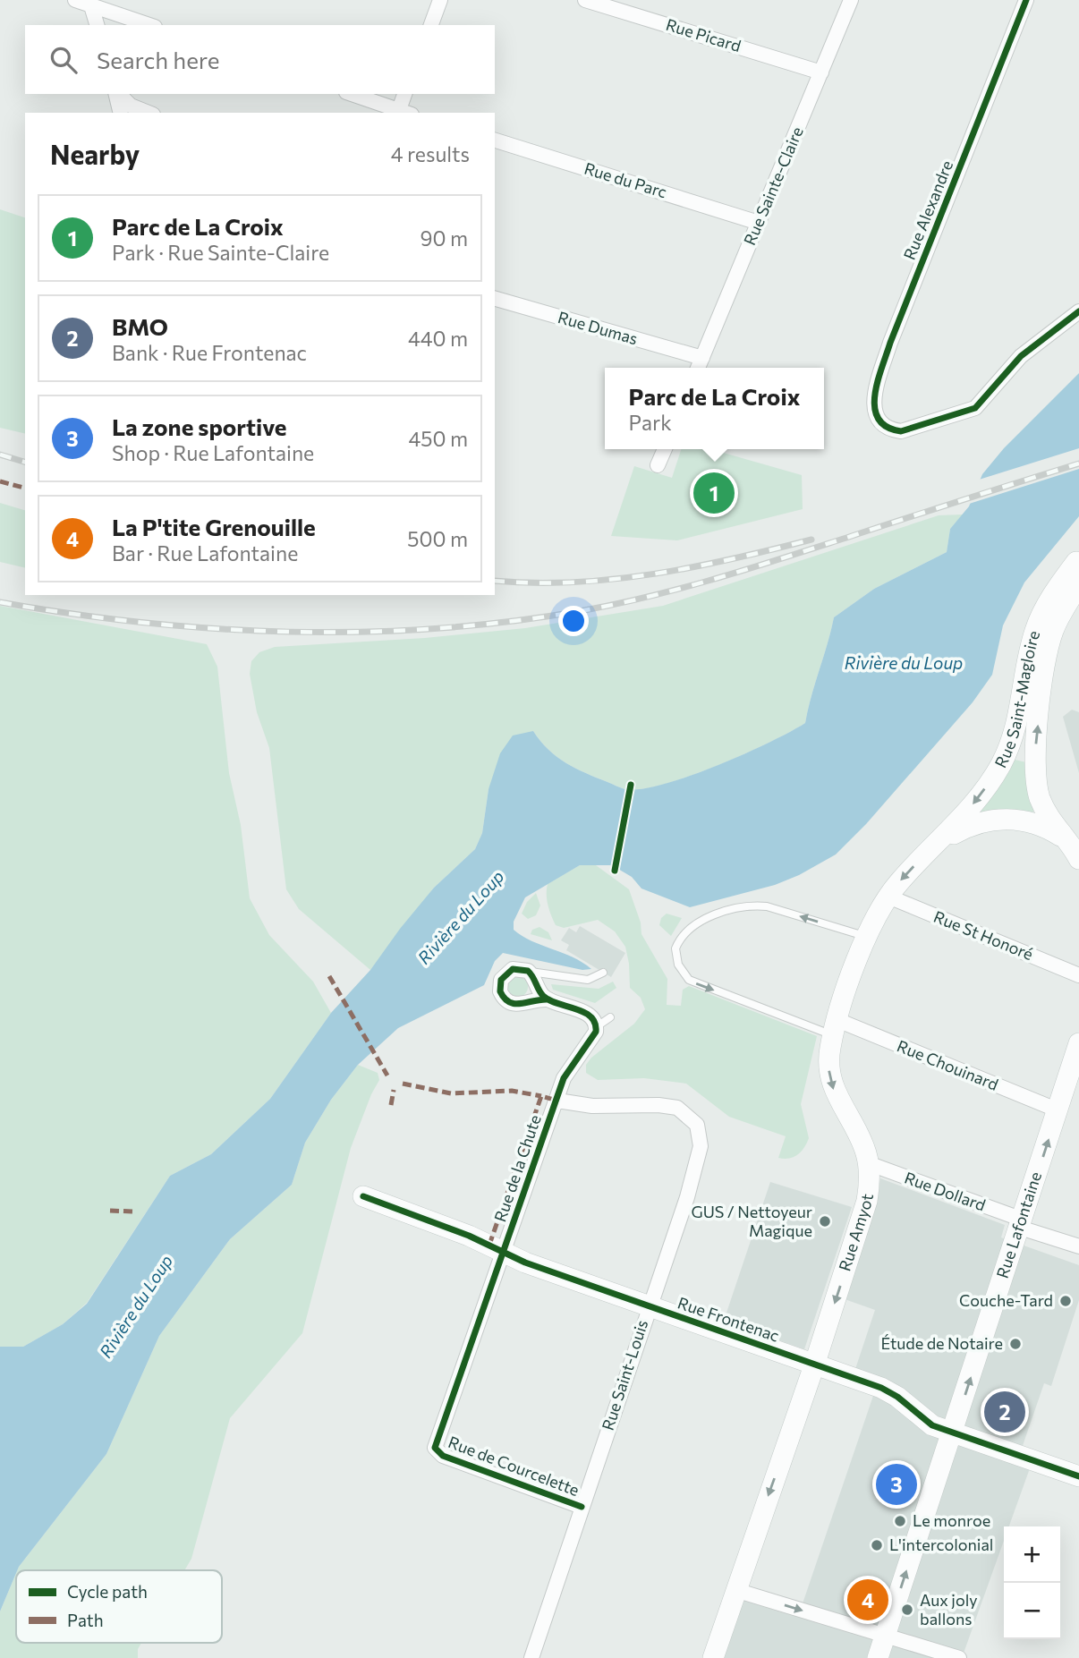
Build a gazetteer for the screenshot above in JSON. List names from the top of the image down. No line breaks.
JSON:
{"streets":{"main road":["Rue Saint-Magloire","Rue Lafontaine","Rue Amyot","Rue Frontenac"],"street":["Rue Picard","Rue du Parc","Rue Sainte-Claire","Rue Alexandre","Rue Dumas","Rue St Honoré","Rue Chouinard","Rue de la Chute","Rue Dollard","Rue Saint-Louis","Rue de Courcelette"]},"crossings":[["Rue Picard","Rue Sainte-Claire"],["Rue du Parc","Rue Sainte-Claire"],["Rue Sainte-Claire","Rue Dumas"],["Rue Saint-Magloire","Rue Amyot"],["Rue St Honoré","Rue Amyot"],["Rue Chouinard","Rue Lafontaine"],["Rue Chouinard","Rue Amyot"],["Rue de la Chute","Rue Frontenac"],["Rue de la Chute","Rue Saint-Louis"],["Rue de la Chute","Rue de Courcelette"],["Rue Dollard","Rue Lafontaine"],["Rue Dollard","Rue Amyot"],["Rue Lafontaine","Rue Frontenac"],["Rue Amyot","Rue Frontenac"],["Rue Frontenac","Rue Saint-Louis"],["Rue Saint-Louis","Rue de Courcelette"]],"one_way":["Rue Lafontaine","Rue Amyot"],"water":["Rivière du Loup"],"places":["GUS / Nettoyeur Magique","Couche-Tard","Étude de Notaire","Le monroe","L'intercolonial","Aux joly ballons"],"legend":["Cycle path","Path"],"page":{"search":"Search here","heading":["Nearby","4 results"],"list":[{"mark":"1","name":"Parc de La Croix","note":"Park · Rue Sainte-Claire","value":"90 m"},{"mark":"2","name":"BMO","note":"Bank · Rue Frontenac","value":"440 m"},{"mark":"3","name":"La zone sportive","note":"Shop · Rue Lafontaine","value":"450 m"},{"mark":"4","name":"La P'tite Grenouille","note":"Bar · Rue Lafontaine","value":"500 m"}],"popup":["Parc de La Croix","Park"],"pins":["1","2","3","4"],"map_buttons":["+","−"]}}
